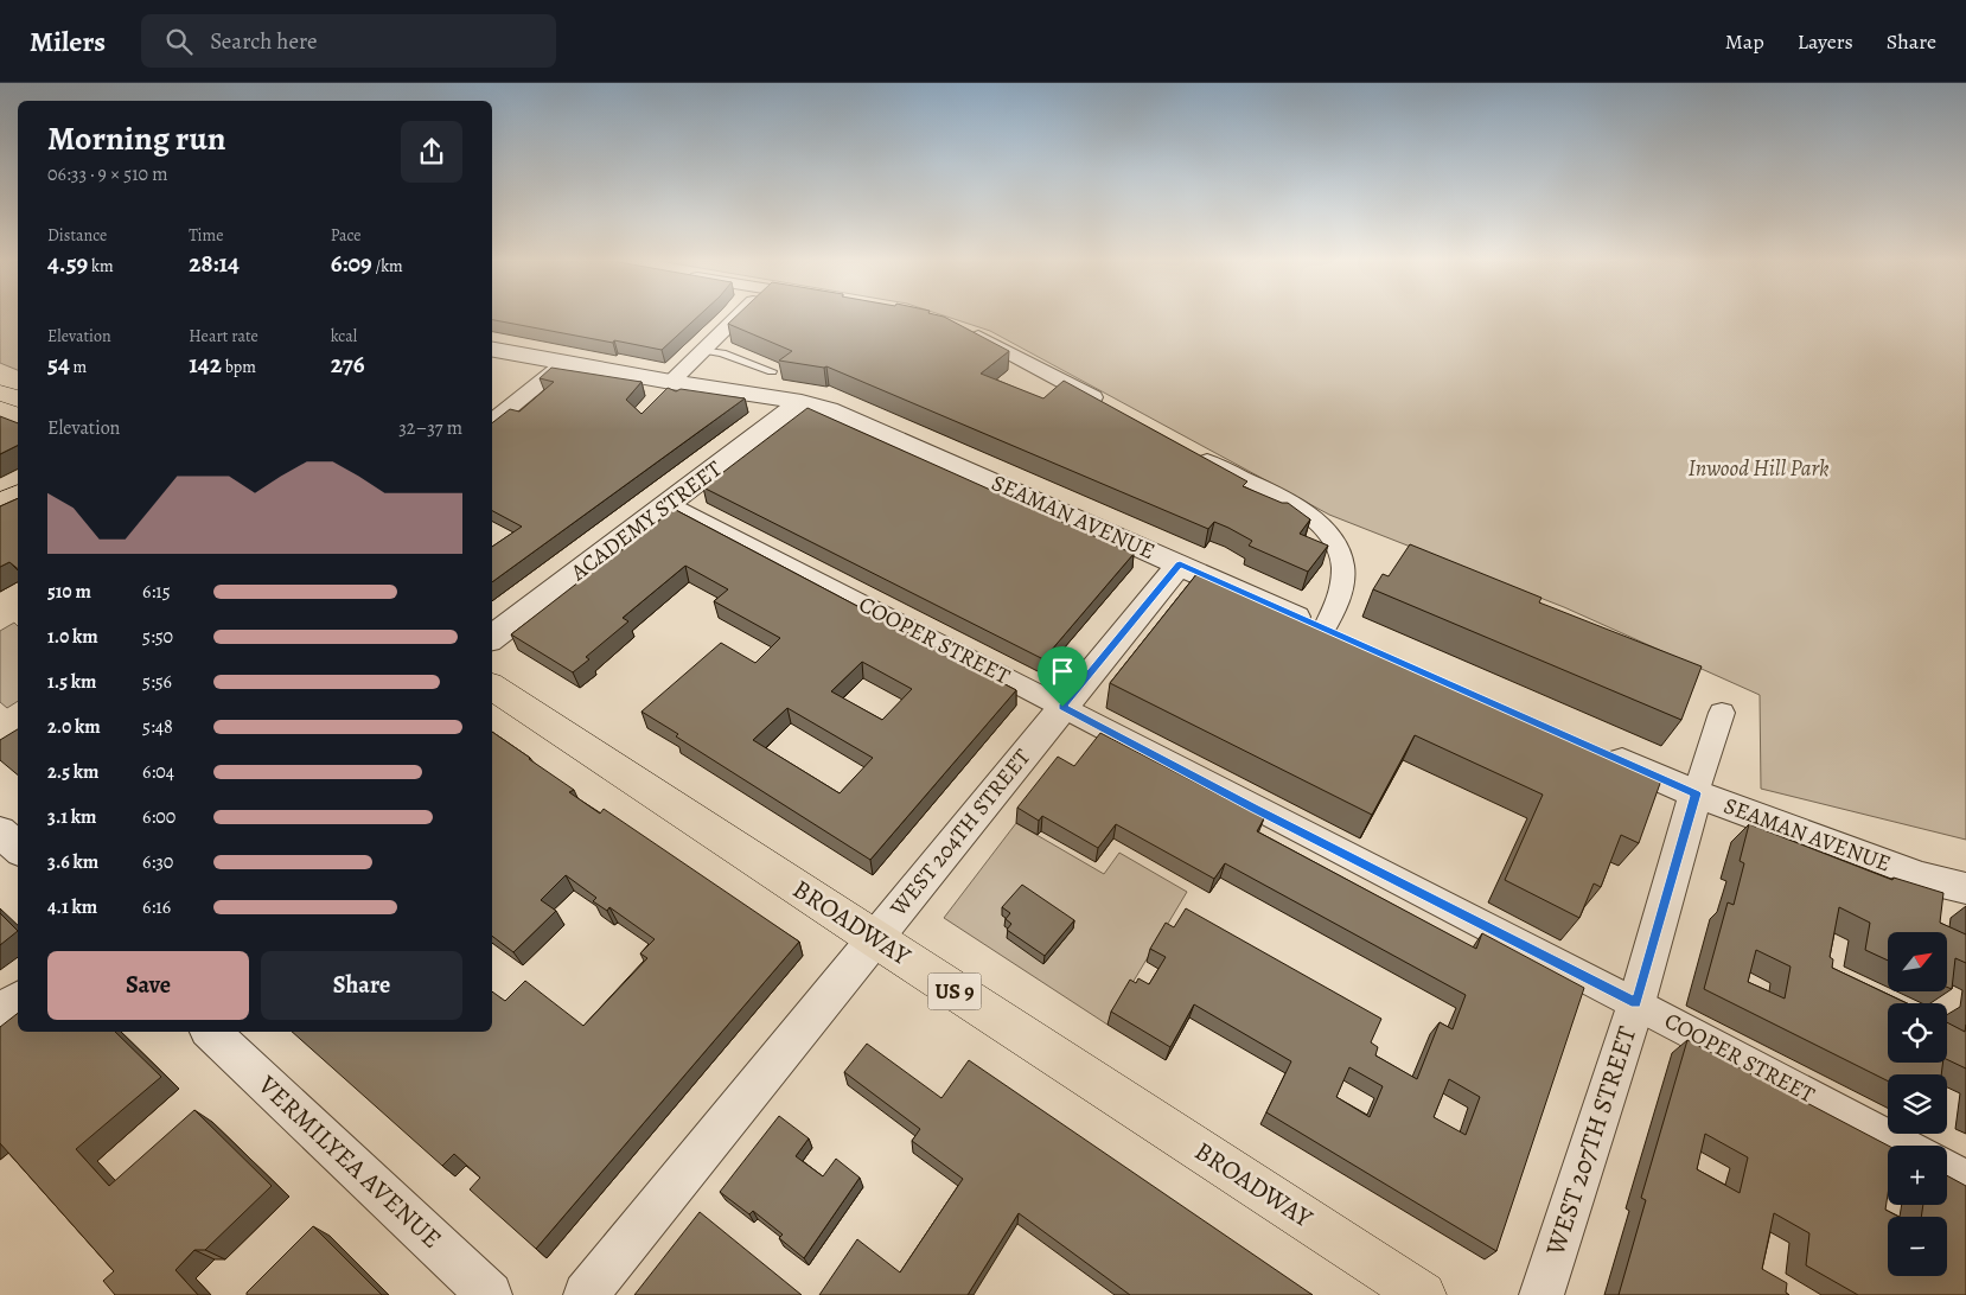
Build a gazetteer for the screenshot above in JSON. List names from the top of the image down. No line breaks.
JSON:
{"streets":{"main road":["BROADWAY","US 9"],"street":["SEAMAN AVENUE","ACADEMY STREET","COOPER STREET","WEST 204TH STREET","WEST 207TH STREET","VERMILYEA AVENUE"]},"crossings":[["SEAMAN AVENUE","ACADEMY STREET"],["SEAMAN AVENUE","WEST 204TH STREET"],["SEAMAN AVENUE","WEST 207TH STREET"],["ACADEMY STREET","COOPER STREET"],["COOPER STREET","WEST 204TH STREET"],["COOPER STREET","WEST 207TH STREET"],["WEST 204TH STREET","BROADWAY"]],"parks":["Inwood Hill Park"],"north":"top right","page":{"header":"Milers","search":"Search here","nav":["Map","Layers","Share"],"heading":["Morning run","06:33 · 9 × 510 m"],"stats":[["Distance","4.59 km"],["Time","28:14"],["Pace","6:09 /km"],["Elevation","54 m"],["Heart rate","142 bpm"],["kcal","276"]],"chart":["Elevation","32–37 m"],"list":[{"name":"510 m","note":"6:15"},{"name":"1.0 km","note":"5:50"},{"name":"1.5 km","note":"5:56"},{"name":"2.0 km","note":"5:48"},{"name":"2.5 km","note":"6:04"},{"name":"3.1 km","note":"6:00"},{"name":"3.6 km","note":"6:30"},{"name":"4.1 km","note":"6:16"}],"map_buttons":["+","−"],"buttons":["Save","Share"]}}
